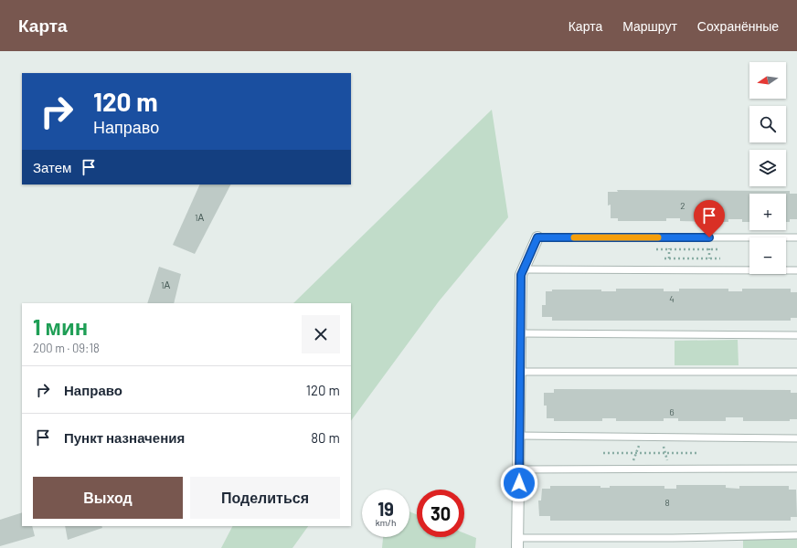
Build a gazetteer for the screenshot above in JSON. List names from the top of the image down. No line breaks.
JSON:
{"house_numbers":["2","1А","1А","4","6","8"],"north":"left","page":{"header":"Карта","nav":["Карта","Маршрут","Сохранённые"],"map_buttons":["+","−"],"turn":["120 m","Направо"],"then":"Затем","heading":["1 мин","200 m · 09:18"],"list":[{"name":"Направо","value":"120 m"},{"name":"Пункт назначения","value":"80 m"}],"buttons":["Выход","Поделиться"],"speed":"19 km/h","limit":"30"}}
